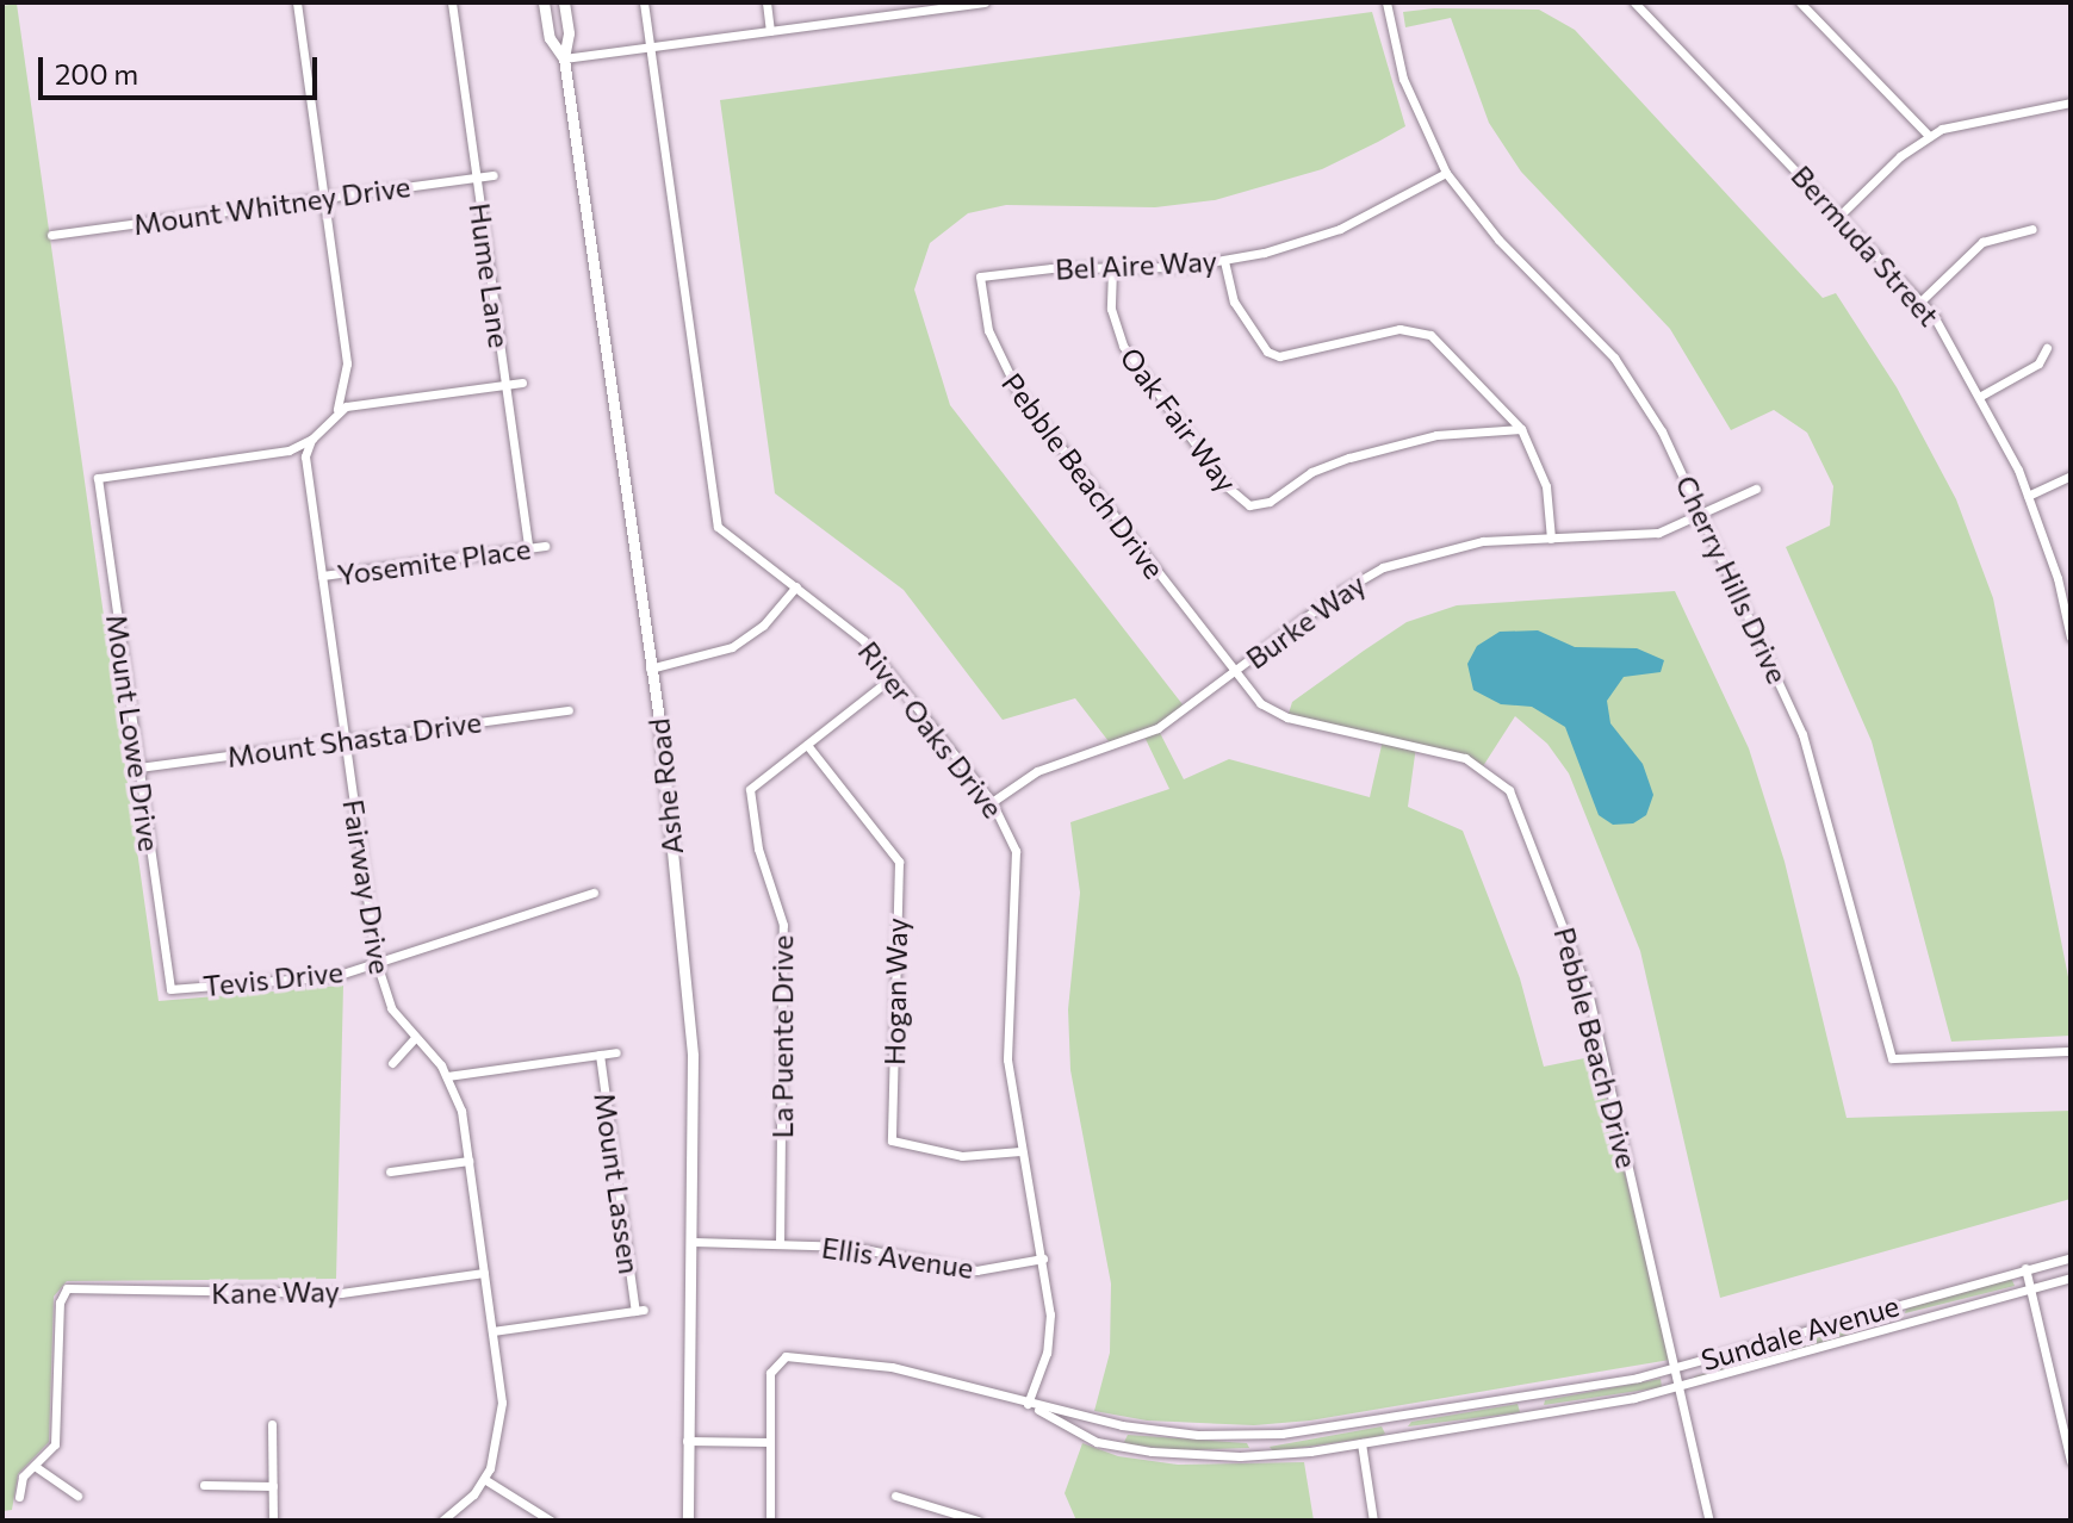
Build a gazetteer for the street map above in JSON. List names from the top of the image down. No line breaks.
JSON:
{"streets":{"street":["Mount Whitney Drive","Bermuda Street","Bel Aire Way","Hume Lane","Oak Fair Way","Pebble Beach Drive","Yosemite Place","Cherry Hills Drive","Burke Way","River Oaks Drive","Mount Lowe Drive","Mount Shasta Drive","Ashe Road","Fairway Drive","Tevis Drive","Hogan Way","La Puente Drive","Mount Lassen","Ellis Avenue","Kane Way","Sundale Avenue"]},"crossings":[["Mount Whitney Drive","Hume Lane"],["Bel Aire Way","Oak Fair Way"],["Bel Aire Way","Pebble Beach Drive"],["Bel Aire Way","Cherry Hills Drive"],["Hume Lane","Yosemite Place"],["Pebble Beach Drive","Burke Way"],["Pebble Beach Drive","Sundale Avenue"],["Yosemite Place","Fairway Drive"],["Cherry Hills Drive","Burke Way"],["Burke Way","River Oaks Drive"],["River Oaks Drive","Hogan Way"],["River Oaks Drive","La Puente Drive"],["River Oaks Drive","Ellis Avenue"],["River Oaks Drive","Sundale Avenue"],["Mount Lowe Drive","Mount Shasta Drive"],["Mount Lowe Drive","Fairway Drive"],["Mount Lowe Drive","Tevis Drive"],["Mount Shasta Drive","Fairway Drive"],["Ashe Road","Ellis Avenue"],["Fairway Drive","Tevis Drive"],["Fairway Drive","Mount Lassen"],["Fairway Drive","Kane Way"],["Hogan Way","La Puente Drive"],["La Puente Drive","Ellis Avenue"]],"scale_bar":"200 m"}
